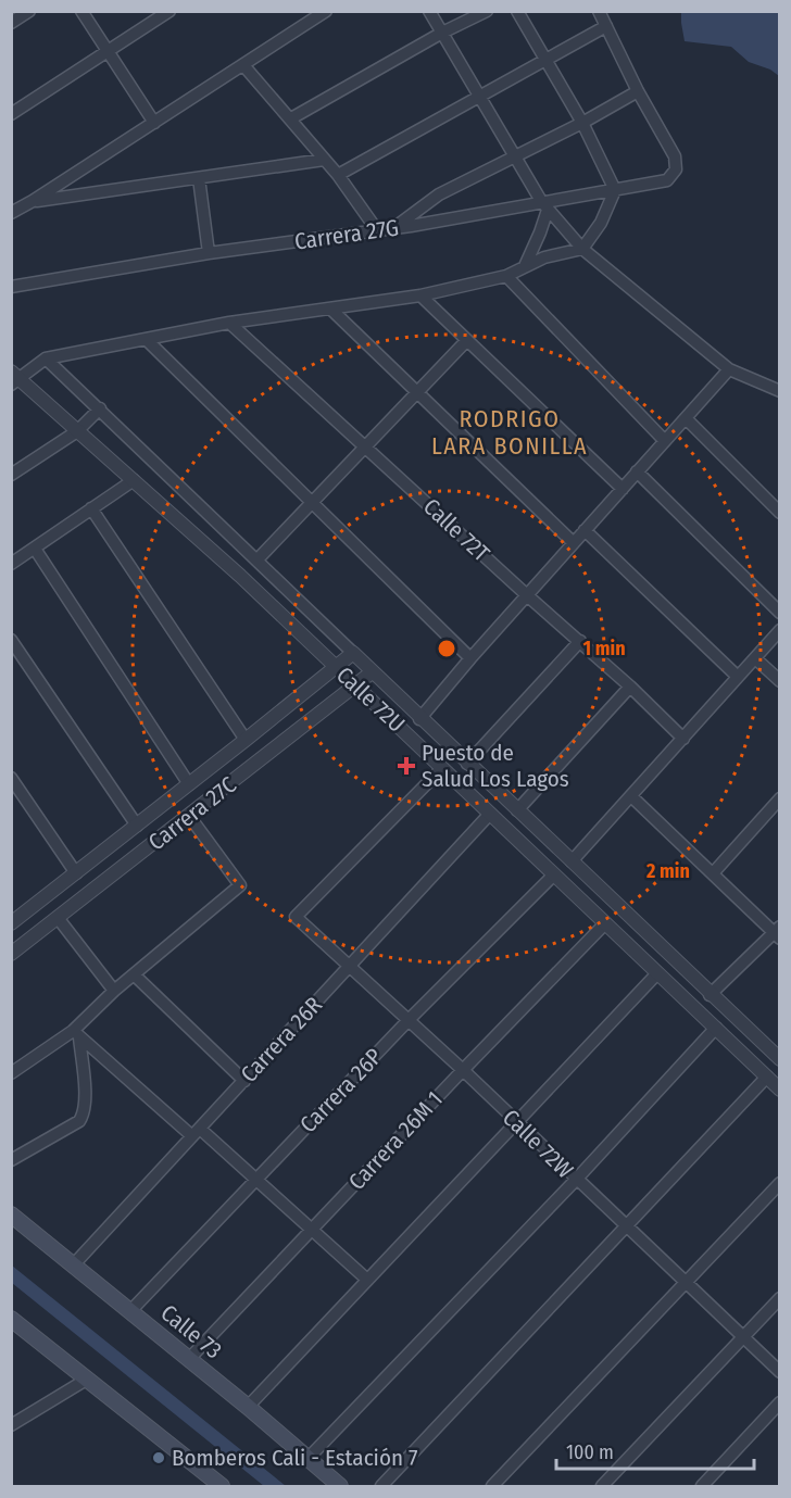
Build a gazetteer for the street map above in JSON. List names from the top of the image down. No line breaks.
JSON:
{"streets":{"main road":["Calle 73"],"street":["Carrera 27G","Calle 72T","Calle 72U","Carrera 27C","Carrera 26R","Carrera 26P","Carrera 26M 1","Calle 72W"]},"crossings":[["Calle 72U","Carrera 27C"],["Calle 72U","Carrera 26R"],["Calle 72U","Carrera 26P"],["Calle 72U","Carrera 26M 1"],["Calle 72U","Calle 72W"],["Carrera 26R","Calle 72W"],["Carrera 26R","Calle 73"],["Carrera 26P","Calle 72W"],["Carrera 26P","Calle 73"],["Carrera 26M 1","Calle 72W"],["Carrera 26M 1","Calle 73"]],"districts":["RODRIGO LARA BONILLA"],"places":{"health":["Puesto de Salud Los Lagos"],"other":["Bomberos Cali - Estación 7"]},"scale_bar":"100 m","rings":["1 min","2 min"]}
